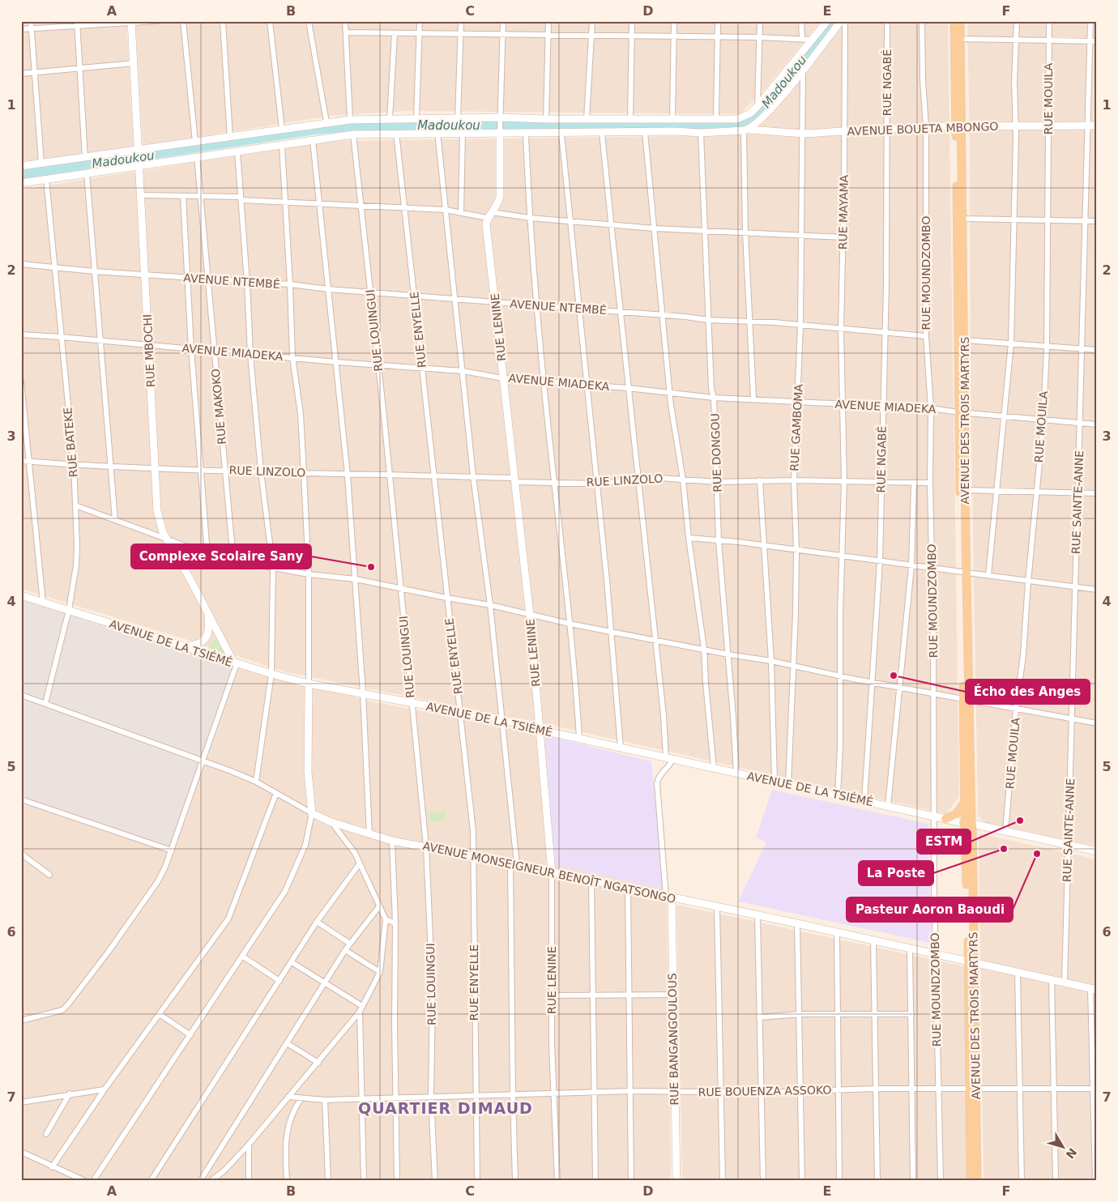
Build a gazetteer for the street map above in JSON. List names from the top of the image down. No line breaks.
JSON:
{"streets":{"main road":["AVENUE BOUETA MBONGO","RUE LENINE","RUE MBOCHI","AVENUE DES TROIS MARTYRS","AVENUE DE LA TSIÉMÉ","AVENUE MONSEIGNEUR BENOÎT NGATSONGO","RUE BANGANGOULOUS"],"street":["RUE NGABÉ","RUE MOUILA","RUE MAYAMA","RUE MOUNDZOMBO","AVENUE NTEMBÉ","RUE ENYELLE","RUE LOUINGUI","AVENUE MIADEKA","RUE MAKOKO","RUE GAMBOMA","RUE BATEKE","RUE DONGOU","RUE LINZOLO","RUE SAINTE-ANNE","RUE BOUENZA ASSOKO"]},"crossings":[["RUE NGABÉ","AVENUE BOUETA MBONGO"],["RUE NGABÉ","AVENUE NTEMBÉ"],["RUE NGABÉ","AVENUE MIADEKA"],["RUE NGABÉ","RUE LINZOLO"],["RUE NGABÉ","AVENUE DE LA TSIÉMÉ"],["RUE MOUILA","AVENUE BOUETA MBONGO"],["RUE MOUILA","AVENUE MIADEKA"],["RUE MOUILA","AVENUE DE LA TSIÉMÉ"],["AVENUE BOUETA MBONGO","RUE MAYAMA"],["AVENUE BOUETA MBONGO","RUE MOUNDZOMBO"],["AVENUE BOUETA MBONGO","RUE LENINE"],["AVENUE BOUETA MBONGO","RUE ENYELLE"],["AVENUE BOUETA MBONGO","RUE LOUINGUI"],["AVENUE BOUETA MBONGO","RUE MBOCHI"],["AVENUE BOUETA MBONGO","RUE MAKOKO"],["AVENUE BOUETA MBONGO","AVENUE DES TROIS MARTYRS"],["AVENUE BOUETA MBONGO","RUE GAMBOMA"],["AVENUE BOUETA MBONGO","RUE DONGOU"],["AVENUE BOUETA MBONGO","RUE SAINTE-ANNE"],["RUE MAYAMA","AVENUE NTEMBÉ"],["RUE MAYAMA","AVENUE MIADEKA"],["RUE MAYAMA","RUE LINZOLO"],["RUE MAYAMA","AVENUE DE LA TSIÉMÉ"],["RUE MOUNDZOMBO","AVENUE NTEMBÉ"],["RUE MOUNDZOMBO","AVENUE MIADEKA"],["RUE MOUNDZOMBO","RUE LINZOLO"],["RUE MOUNDZOMBO","AVENUE DE LA TSIÉMÉ"],["RUE MOUNDZOMBO","AVENUE MONSEIGNEUR BENOÎT NGATSONGO"],["RUE MOUNDZOMBO","RUE BOUENZA ASSOKO"],["AVENUE NTEMBÉ","RUE LENINE"],["AVENUE NTEMBÉ","RUE ENYELLE"],["AVENUE NTEMBÉ","RUE LOUINGUI"],["AVENUE NTEMBÉ","RUE MBOCHI"],["AVENUE NTEMBÉ","RUE MAKOKO"],["AVENUE NTEMBÉ","RUE GAMBOMA"],["AVENUE NTEMBÉ","RUE BATEKE"],["AVENUE NTEMBÉ","RUE DONGOU"],["RUE LENINE","AVENUE MIADEKA"],["RUE LENINE","RUE LINZOLO"],["RUE LENINE","AVENUE DE LA TSIÉMÉ"],["RUE LENINE","AVENUE MONSEIGNEUR BENOÎT NGATSONGO"],["RUE LENINE","RUE BOUENZA ASSOKO"],["RUE ENYELLE","AVENUE MIADEKA"],["RUE ENYELLE","RUE LINZOLO"],["RUE ENYELLE","AVENUE DE LA TSIÉMÉ"],["RUE ENYELLE","AVENUE MONSEIGNEUR BENOÎT NGATSONGO"],["RUE ENYELLE","RUE BOUENZA ASSOKO"],["RUE LOUINGUI","AVENUE MIADEKA"],["RUE LOUINGUI","RUE LINZOLO"],["RUE LOUINGUI","AVENUE DE LA TSIÉMÉ"],["RUE LOUINGUI","AVENUE MONSEIGNEUR BENOÎT NGATSONGO"],["RUE LOUINGUI","RUE BOUENZA ASSOKO"],["RUE MBOCHI","AVENUE MIADEKA"],["RUE MBOCHI","RUE LINZOLO"],["RUE MBOCHI","AVENUE DE LA TSIÉMÉ"],["AVENUE MIADEKA","RUE MAKOKO"],["AVENUE MIADEKA","AVENUE DES TROIS MARTYRS"],["AVENUE MIADEKA","RUE GAMBOMA"],["AVENUE MIADEKA","RUE BATEKE"],["AVENUE MIADEKA","RUE DONGOU"],["AVENUE MIADEKA","RUE SAINTE-ANNE"],["RUE MAKOKO","RUE LINZOLO"],["AVENUE DES TROIS MARTYRS","AVENUE DE LA TSIÉMÉ"],["AVENUE DES TROIS MARTYRS","AVENUE MONSEIGNEUR BENOÎT NGATSONGO"],["AVENUE DES TROIS MARTYRS","RUE BOUENZA ASSOKO"],["RUE GAMBOMA","RUE LINZOLO"],["RUE GAMBOMA","AVENUE DE LA TSIÉMÉ"],["RUE BATEKE","RUE LINZOLO"],["RUE BATEKE","AVENUE DE LA TSIÉMÉ"],["RUE BATEKE","AVENUE MONSEIGNEUR BENOÎT NGATSONGO"],["RUE DONGOU","RUE LINZOLO"],["RUE DONGOU","AVENUE DE LA TSIÉMÉ"],["RUE SAINTE-ANNE","AVENUE DE LA TSIÉMÉ"],["RUE SAINTE-ANNE","AVENUE MONSEIGNEUR BENOÎT NGATSONGO"],["AVENUE MONSEIGNEUR BENOÎT NGATSONGO","RUE BANGANGOULOUS"],["RUE BANGANGOULOUS","RUE BOUENZA ASSOKO"]],"districts":["QUARTIER DIMAUD"],"water":["Madoukou"],"places":["Complexe Scolaire Sany","Écho des Anges","ESTM","La Poste","Pasteur Aoron Baoudi"],"north":"bottom right","grid":{"columns":["A","B","C","D","E","F"],"rows":["1","2","3","4","5","6","7"]}}
